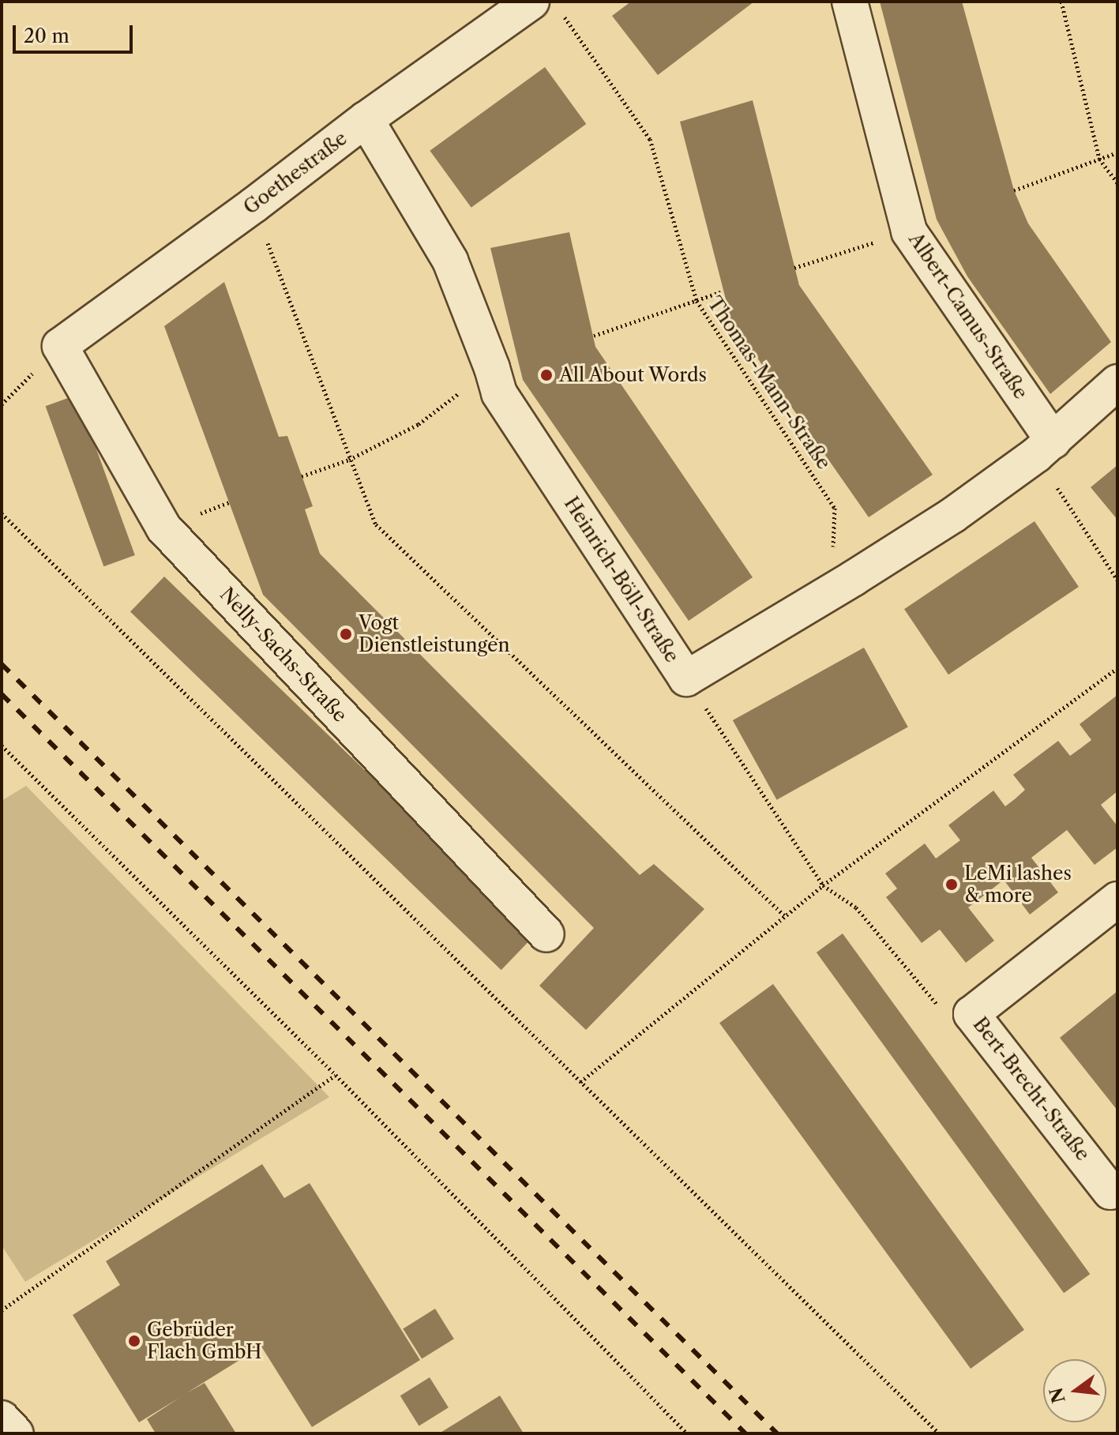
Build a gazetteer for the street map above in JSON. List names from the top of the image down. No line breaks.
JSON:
{"streets":{"street":["Goethestraße","Albert-Camus-Straße","Heinrich-Böll-Straße","Nelly-Sachs-Straße","Bert-Brecht-Straße"],"path":["Thomas-Mann-Straße"]},"crossings":[["Goethestraße","Thomas-Mann-Straße"],["Goethestraße","Heinrich-Böll-Straße"],["Goethestraße","Nelly-Sachs-Straße"],["Albert-Camus-Straße","Heinrich-Böll-Straße"],["Thomas-Mann-Straße","Heinrich-Böll-Straße"]],"places":["All About Words","Vogt Dienstleistungen","LeMi lashes & more","Gebrüder Flach GmbH"],"scale_bar":"20 m","north":"left"}
